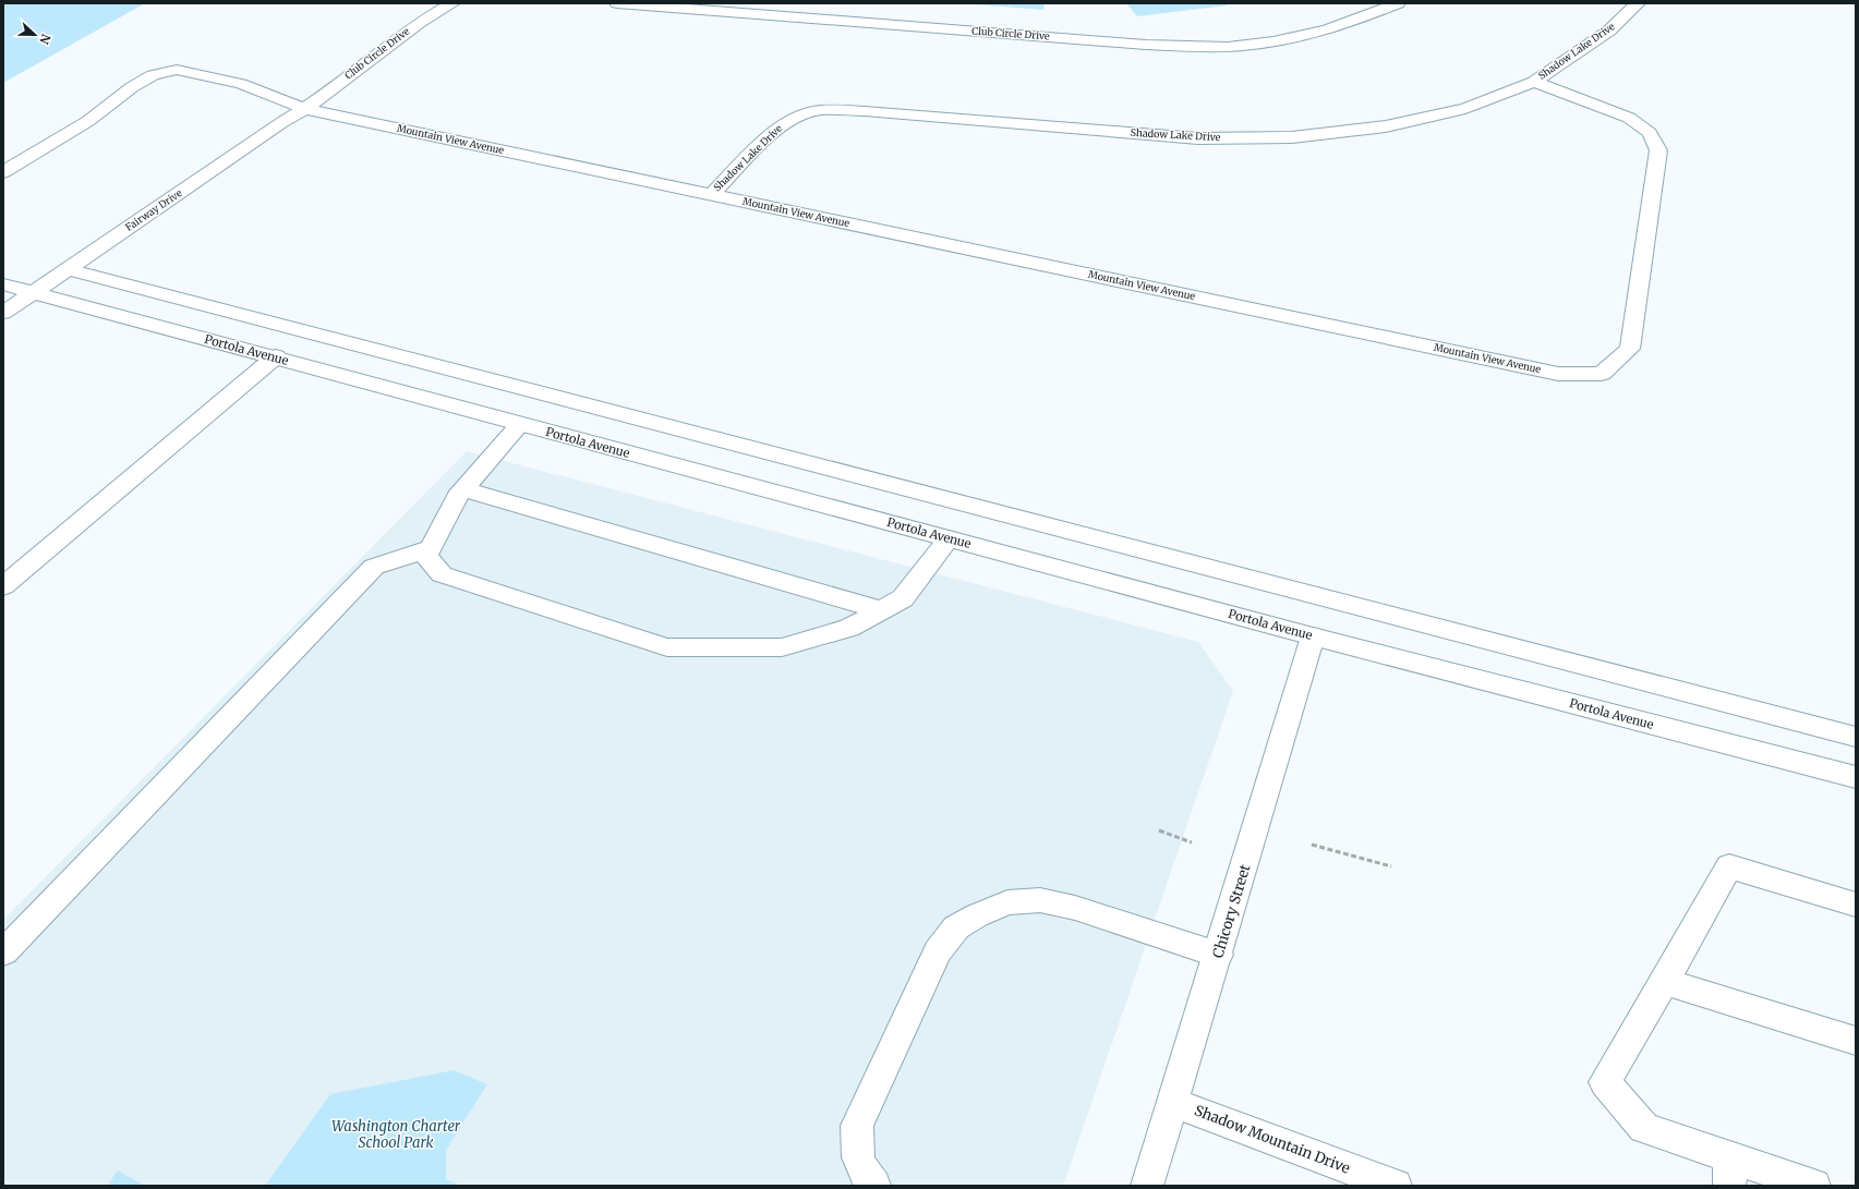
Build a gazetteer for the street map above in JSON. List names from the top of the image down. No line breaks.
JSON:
{"streets":{"street":["Club Circle Drive","Shadow Lake Drive","Mountain View Avenue","Fairway Drive","Portola Avenue","Chicory Street","Shadow Mountain Drive"]},"crossings":[["Club Circle Drive","Mountain View Avenue"],["Club Circle Drive","Fairway Drive"],["Shadow Lake Drive","Mountain View Avenue"],["Mountain View Avenue","Fairway Drive"],["Fairway Drive","Portola Avenue"],["Portola Avenue","Chicory Street"],["Chicory Street","Shadow Mountain Drive"]],"parks":["Washington Charter School Park"],"north":"right"}
